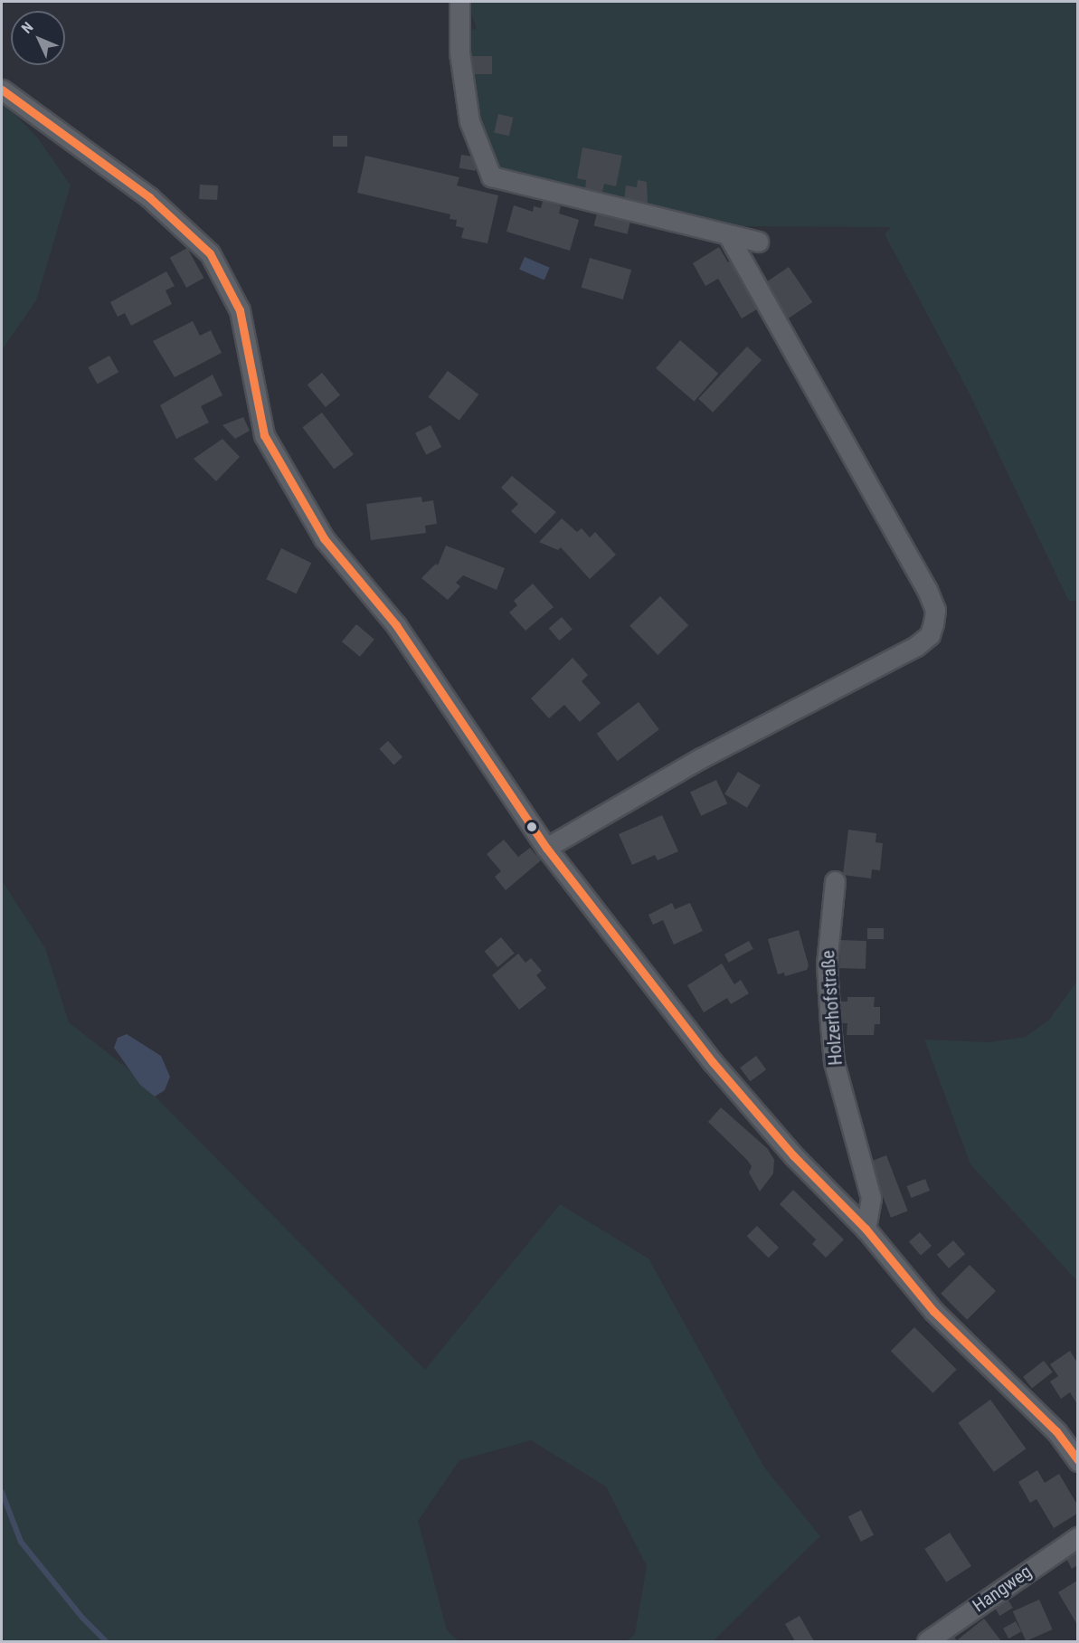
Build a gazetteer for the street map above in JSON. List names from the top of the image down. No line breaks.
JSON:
{"streets":{"street":["Holzerhofstraße","Hangweg"]},"north":"top left"}
